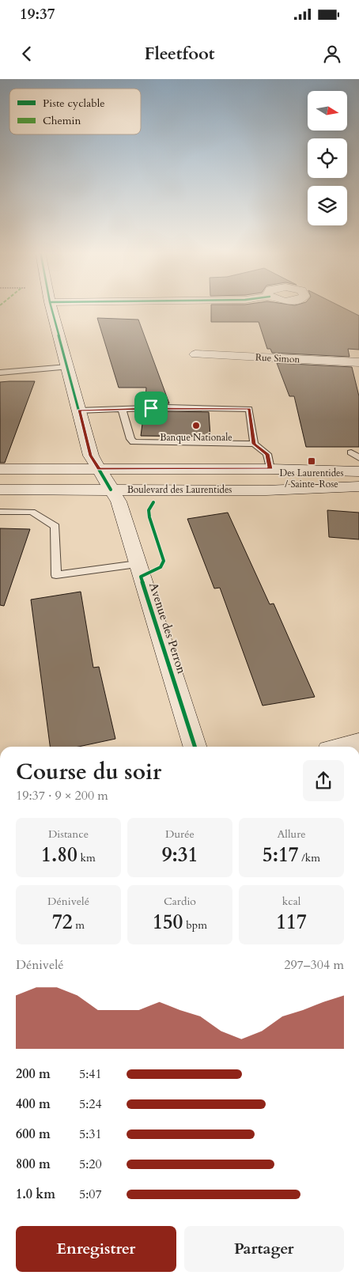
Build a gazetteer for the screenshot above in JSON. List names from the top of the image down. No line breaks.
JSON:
{"streets":{"street":["Rue Simon","Boulevard des Laurentides","Avenue des Perron"]},"crossings":[["Boulevard des Laurentides","Avenue des Perron"]],"places":{"other":["Banque Nationale"],"transit":["Des Laurentides / Sainte-Rose"]},"legend":["Piste cyclable","Chemin"],"north":"right","page":{"status":"19:37","header":"Fleetfoot","heading":["Course du soir","19:37 · 9 × 200 m"],"stats":[["Distance","1.80 km"],["Durée","9:31"],["Allure","5:17 /km"],["Dénivelé","72 m"],["Cardio","150 bpm"],["kcal","117"]],"chart":["Dénivelé","297–304 m"],"list":[{"name":"200 m","note":"5:41"},{"name":"400 m","note":"5:24"},{"name":"600 m","note":"5:31"},{"name":"800 m","note":"5:20"},{"name":"1.0 km","note":"5:07"}],"buttons":["Enregistrer","Partager"]}}
